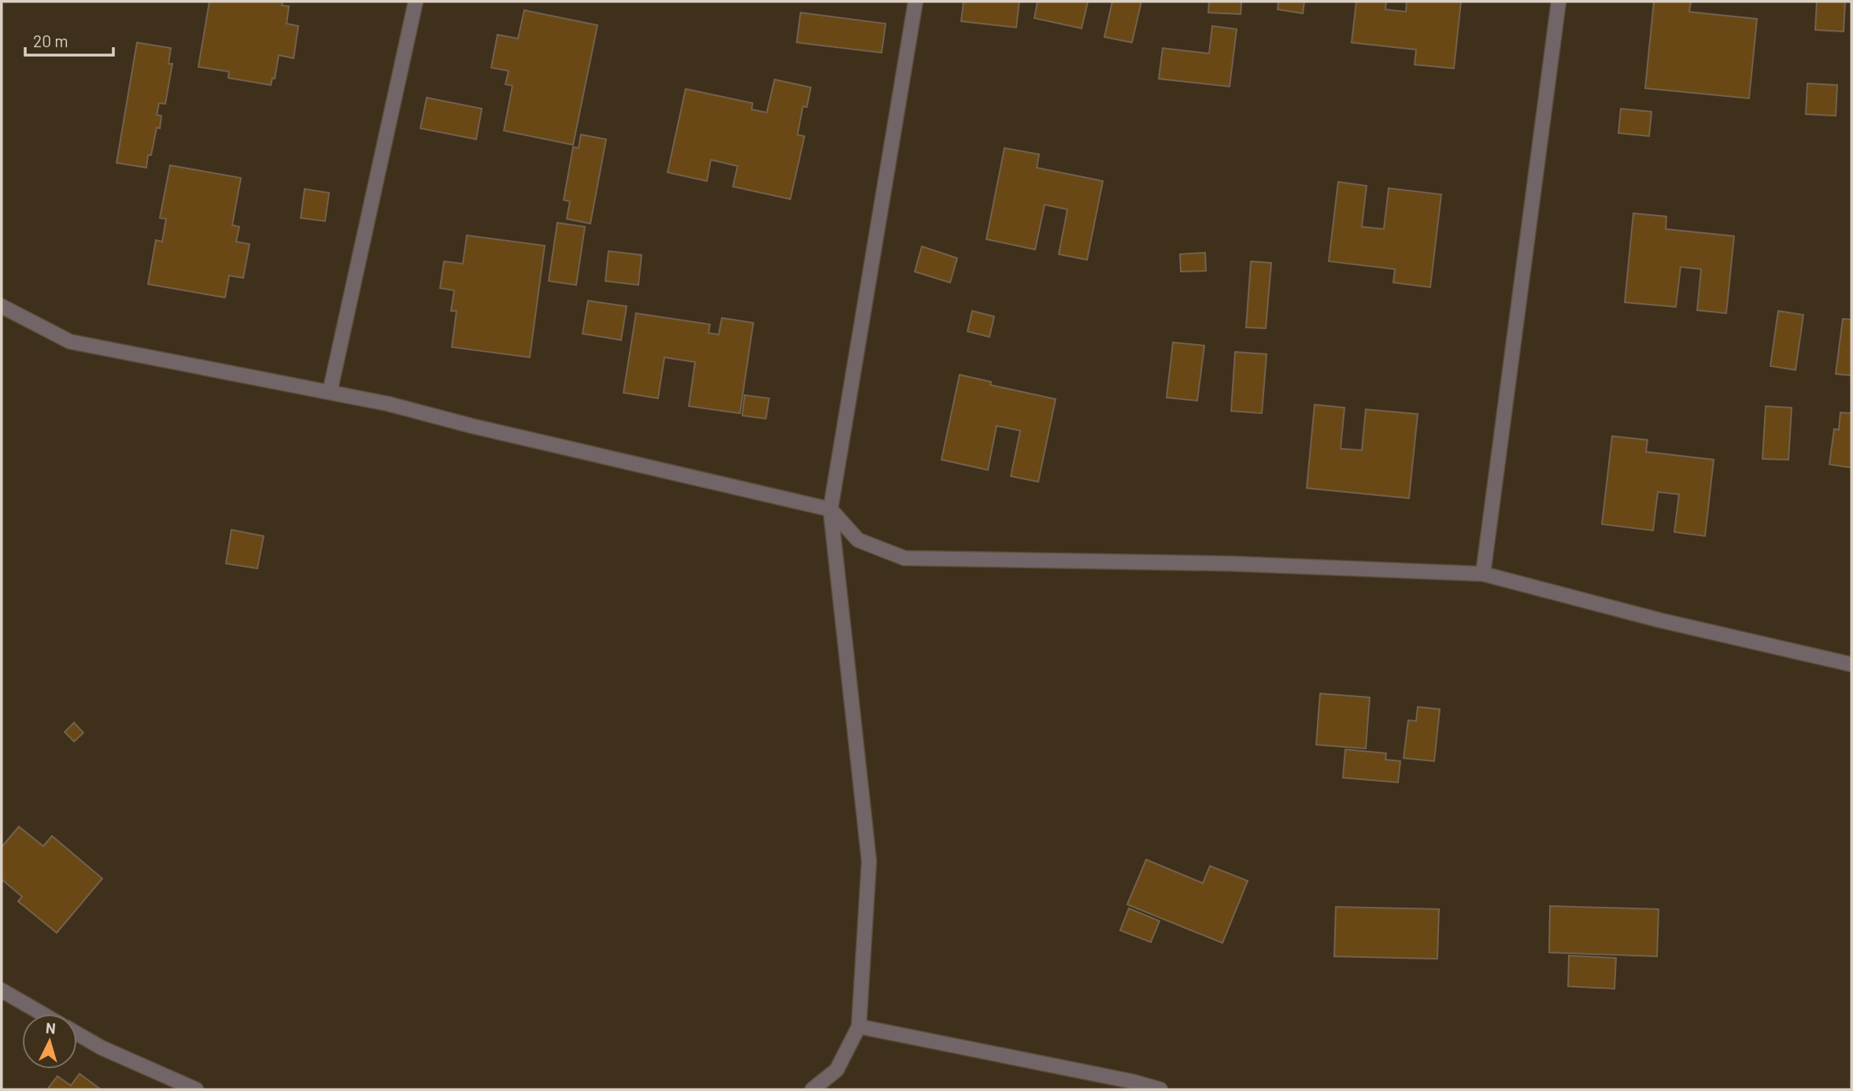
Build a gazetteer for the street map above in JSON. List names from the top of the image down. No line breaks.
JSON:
{"scale_bar":"20 m","north":"top"}
